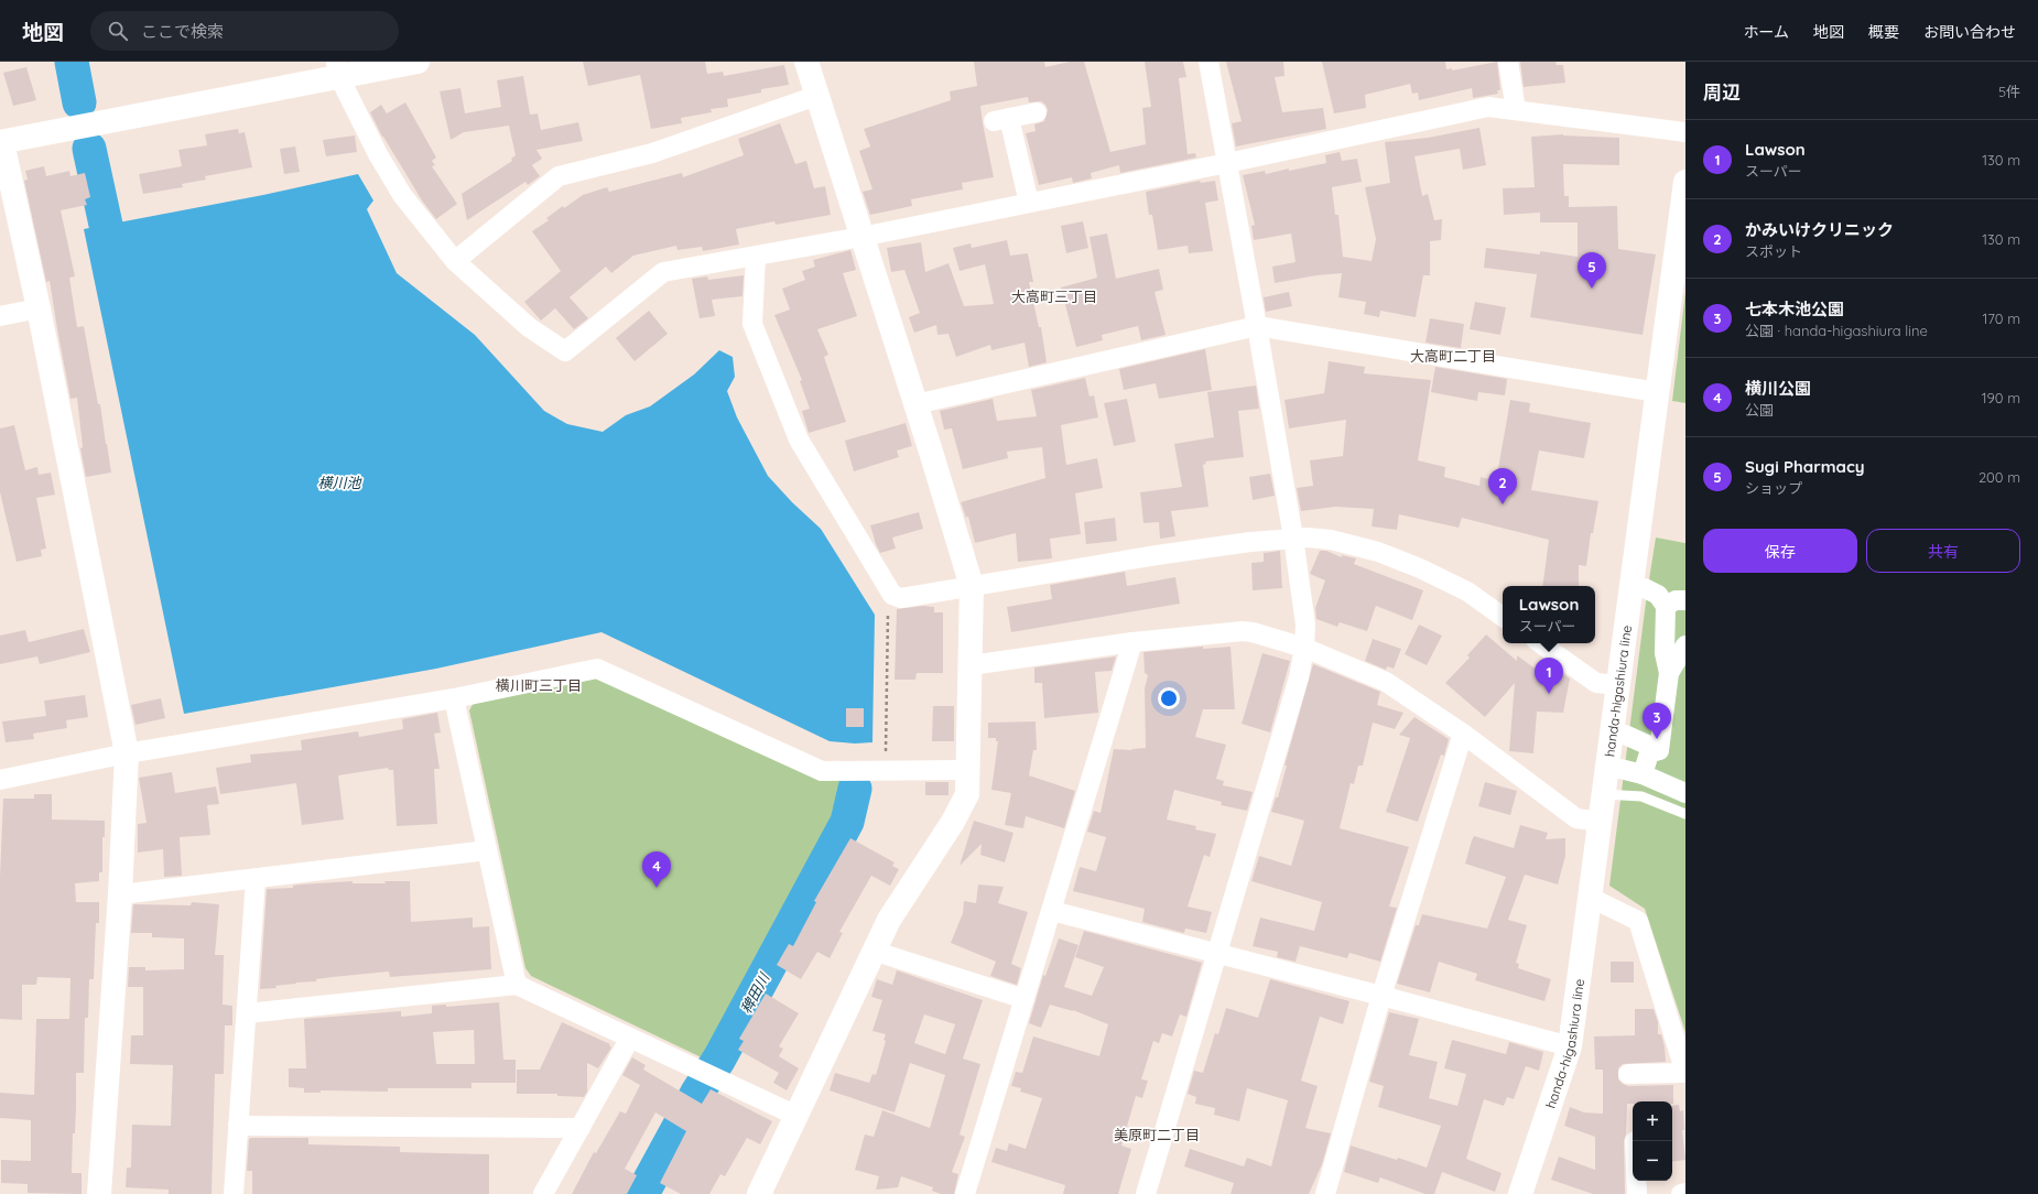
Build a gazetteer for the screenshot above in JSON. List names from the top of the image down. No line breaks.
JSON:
{"streets":{"street":["handa-higashiura line"]},"districts":["大高町三丁目","大高町二丁目","横川町三丁目","美原町二丁目"],"water":["横川池","稗田川"],"page":{"header":"地図","search":"ここで検索","nav":["ホーム","地図","概要","お問い合わせ"],"heading":["周辺","5件"],"list":[{"mark":"1","name":"Lawson","note":"スーパー","value":"130 m"},{"mark":"2","name":"かみいけクリニック","note":"スポット","value":"130 m"},{"mark":"3","name":"七本木池公園","note":"公園 · handa-higashiura line","value":"170 m"},{"mark":"4","name":"横川公園","note":"公園","value":"190 m"},{"mark":"5","name":"Sugi Pharmacy","note":"ショップ","value":"200 m"}],"pins":["5","2","1","3","4"],"buttons":["保存","共有"],"popup":["Lawson","スーパー"],"map_buttons":["+","−"]}}
